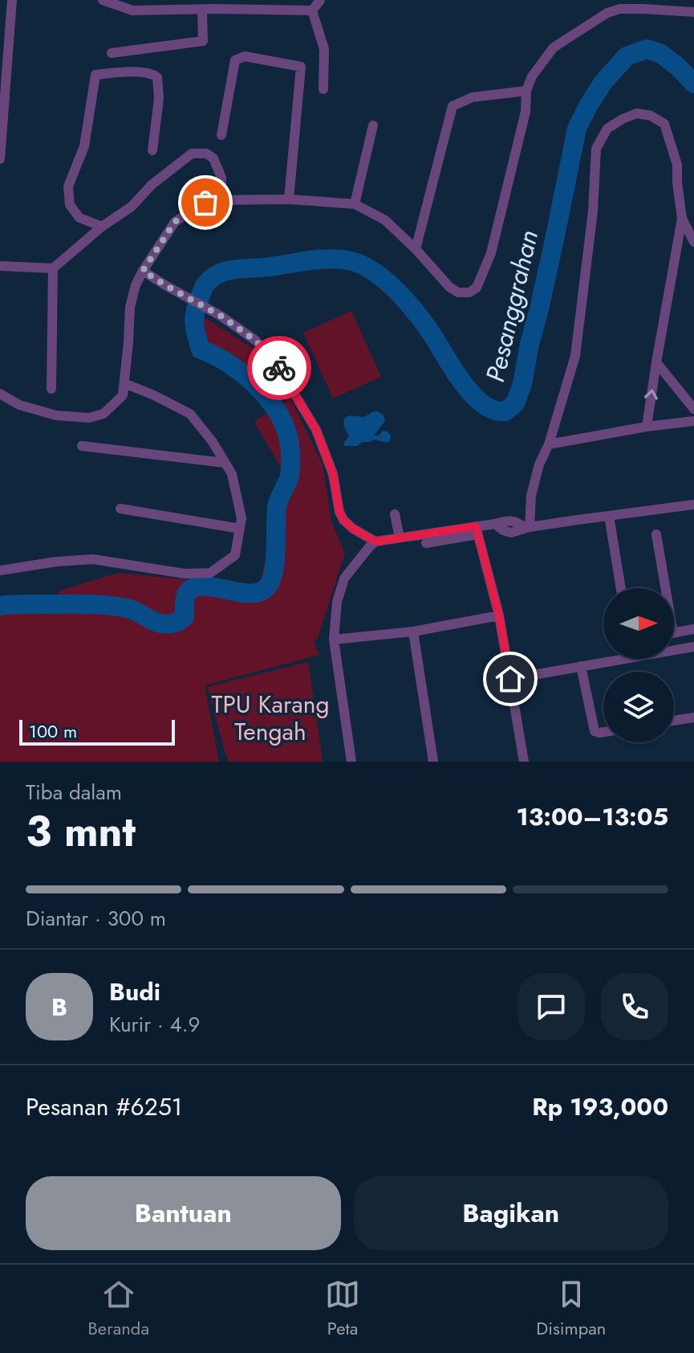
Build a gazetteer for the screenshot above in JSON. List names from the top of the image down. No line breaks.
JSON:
{"water":["Pesanggrahan"],"parks":["TPU Karang Tengah"],"scale_bar":"100 m","north":"right","page":{"scale":"100 m","heading":["3 mnt","Tiba dalam","13:00–13:05"],"panel":["Budi","Kurir · 4.9","Pesanan #6251","Rp 193,000"],"bar":"Diantar · 300 m","round":"B","buttons":["Bantuan","Bagikan"],"tabs":["Beranda","Peta","Disimpan"]}}
